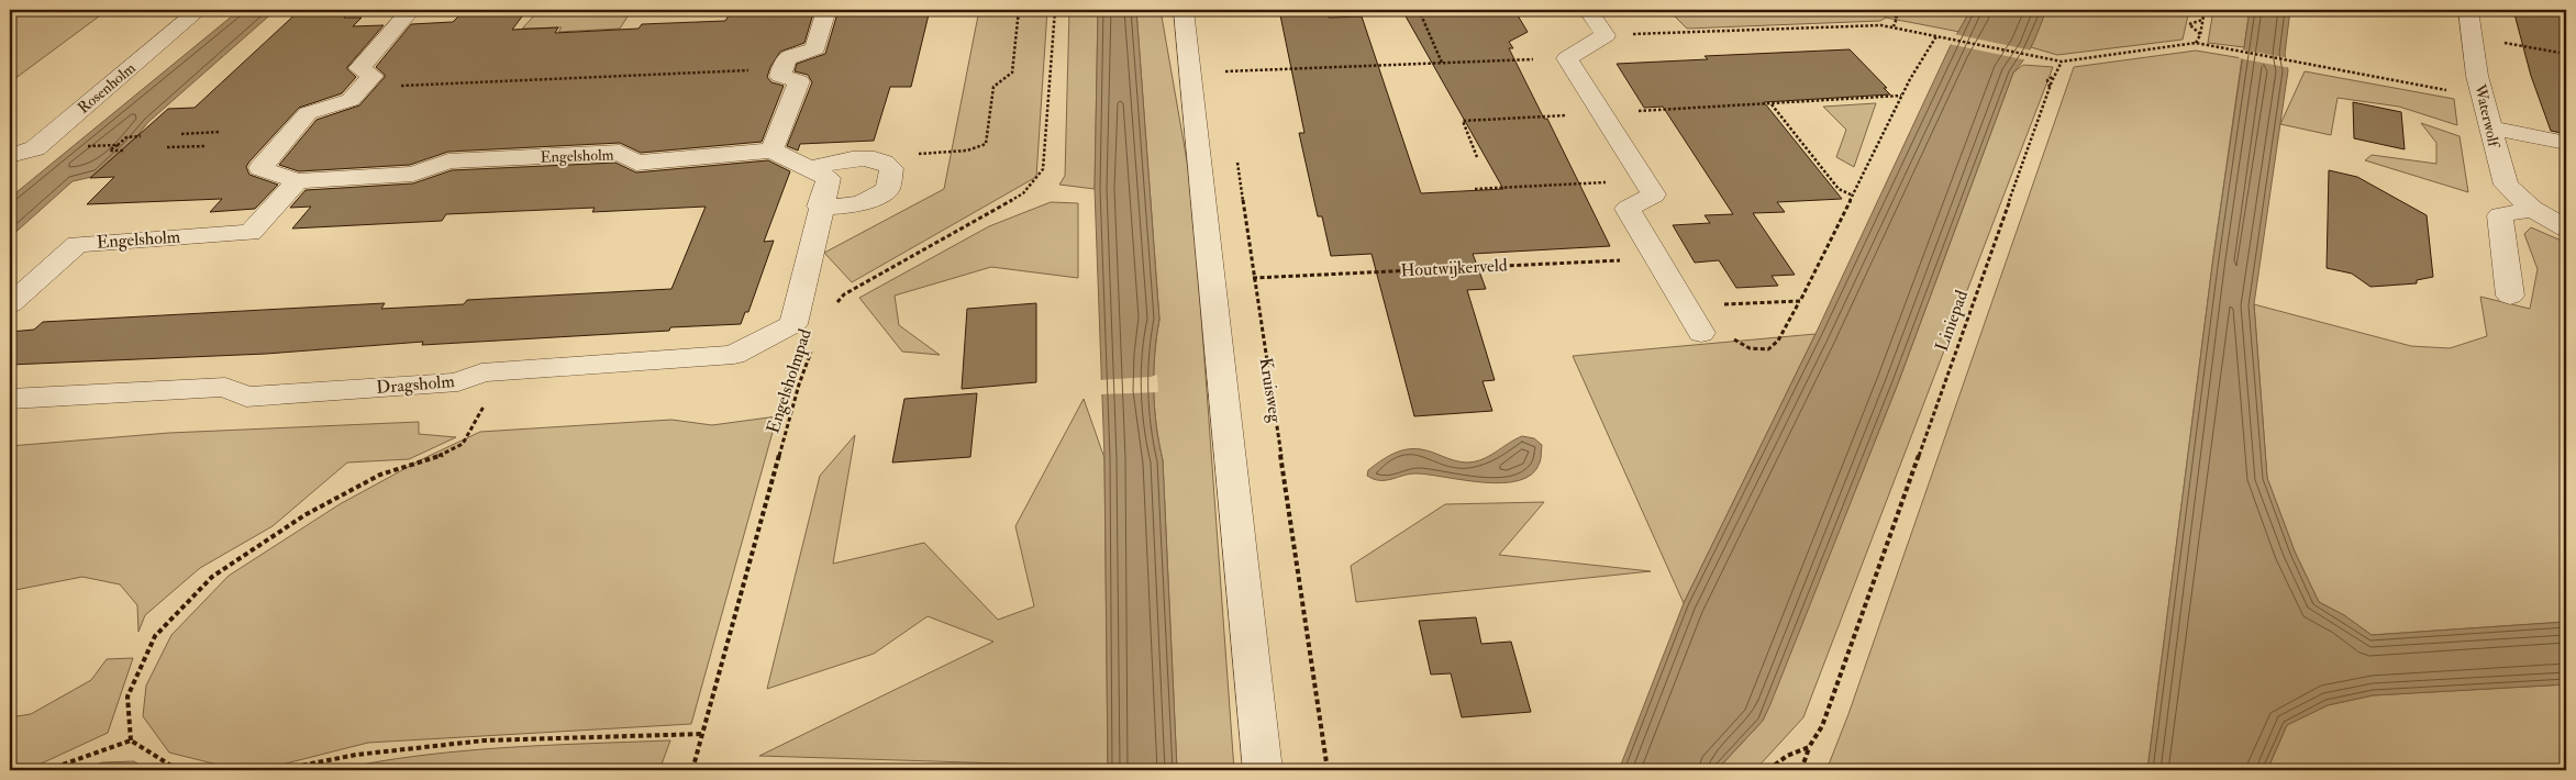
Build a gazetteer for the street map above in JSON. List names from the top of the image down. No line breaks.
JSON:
{"streets":{"street":["Rosenholm","Waterwolf","Engelsholm","Dragsholm"],"path":["Houtwijkerveld","Liniepad","Engelsholmpad","Kruisweg"]},"crossings":[["Engelsholm","Dragsholm"],["Houtwijkerveld","Kruisweg"]]}
